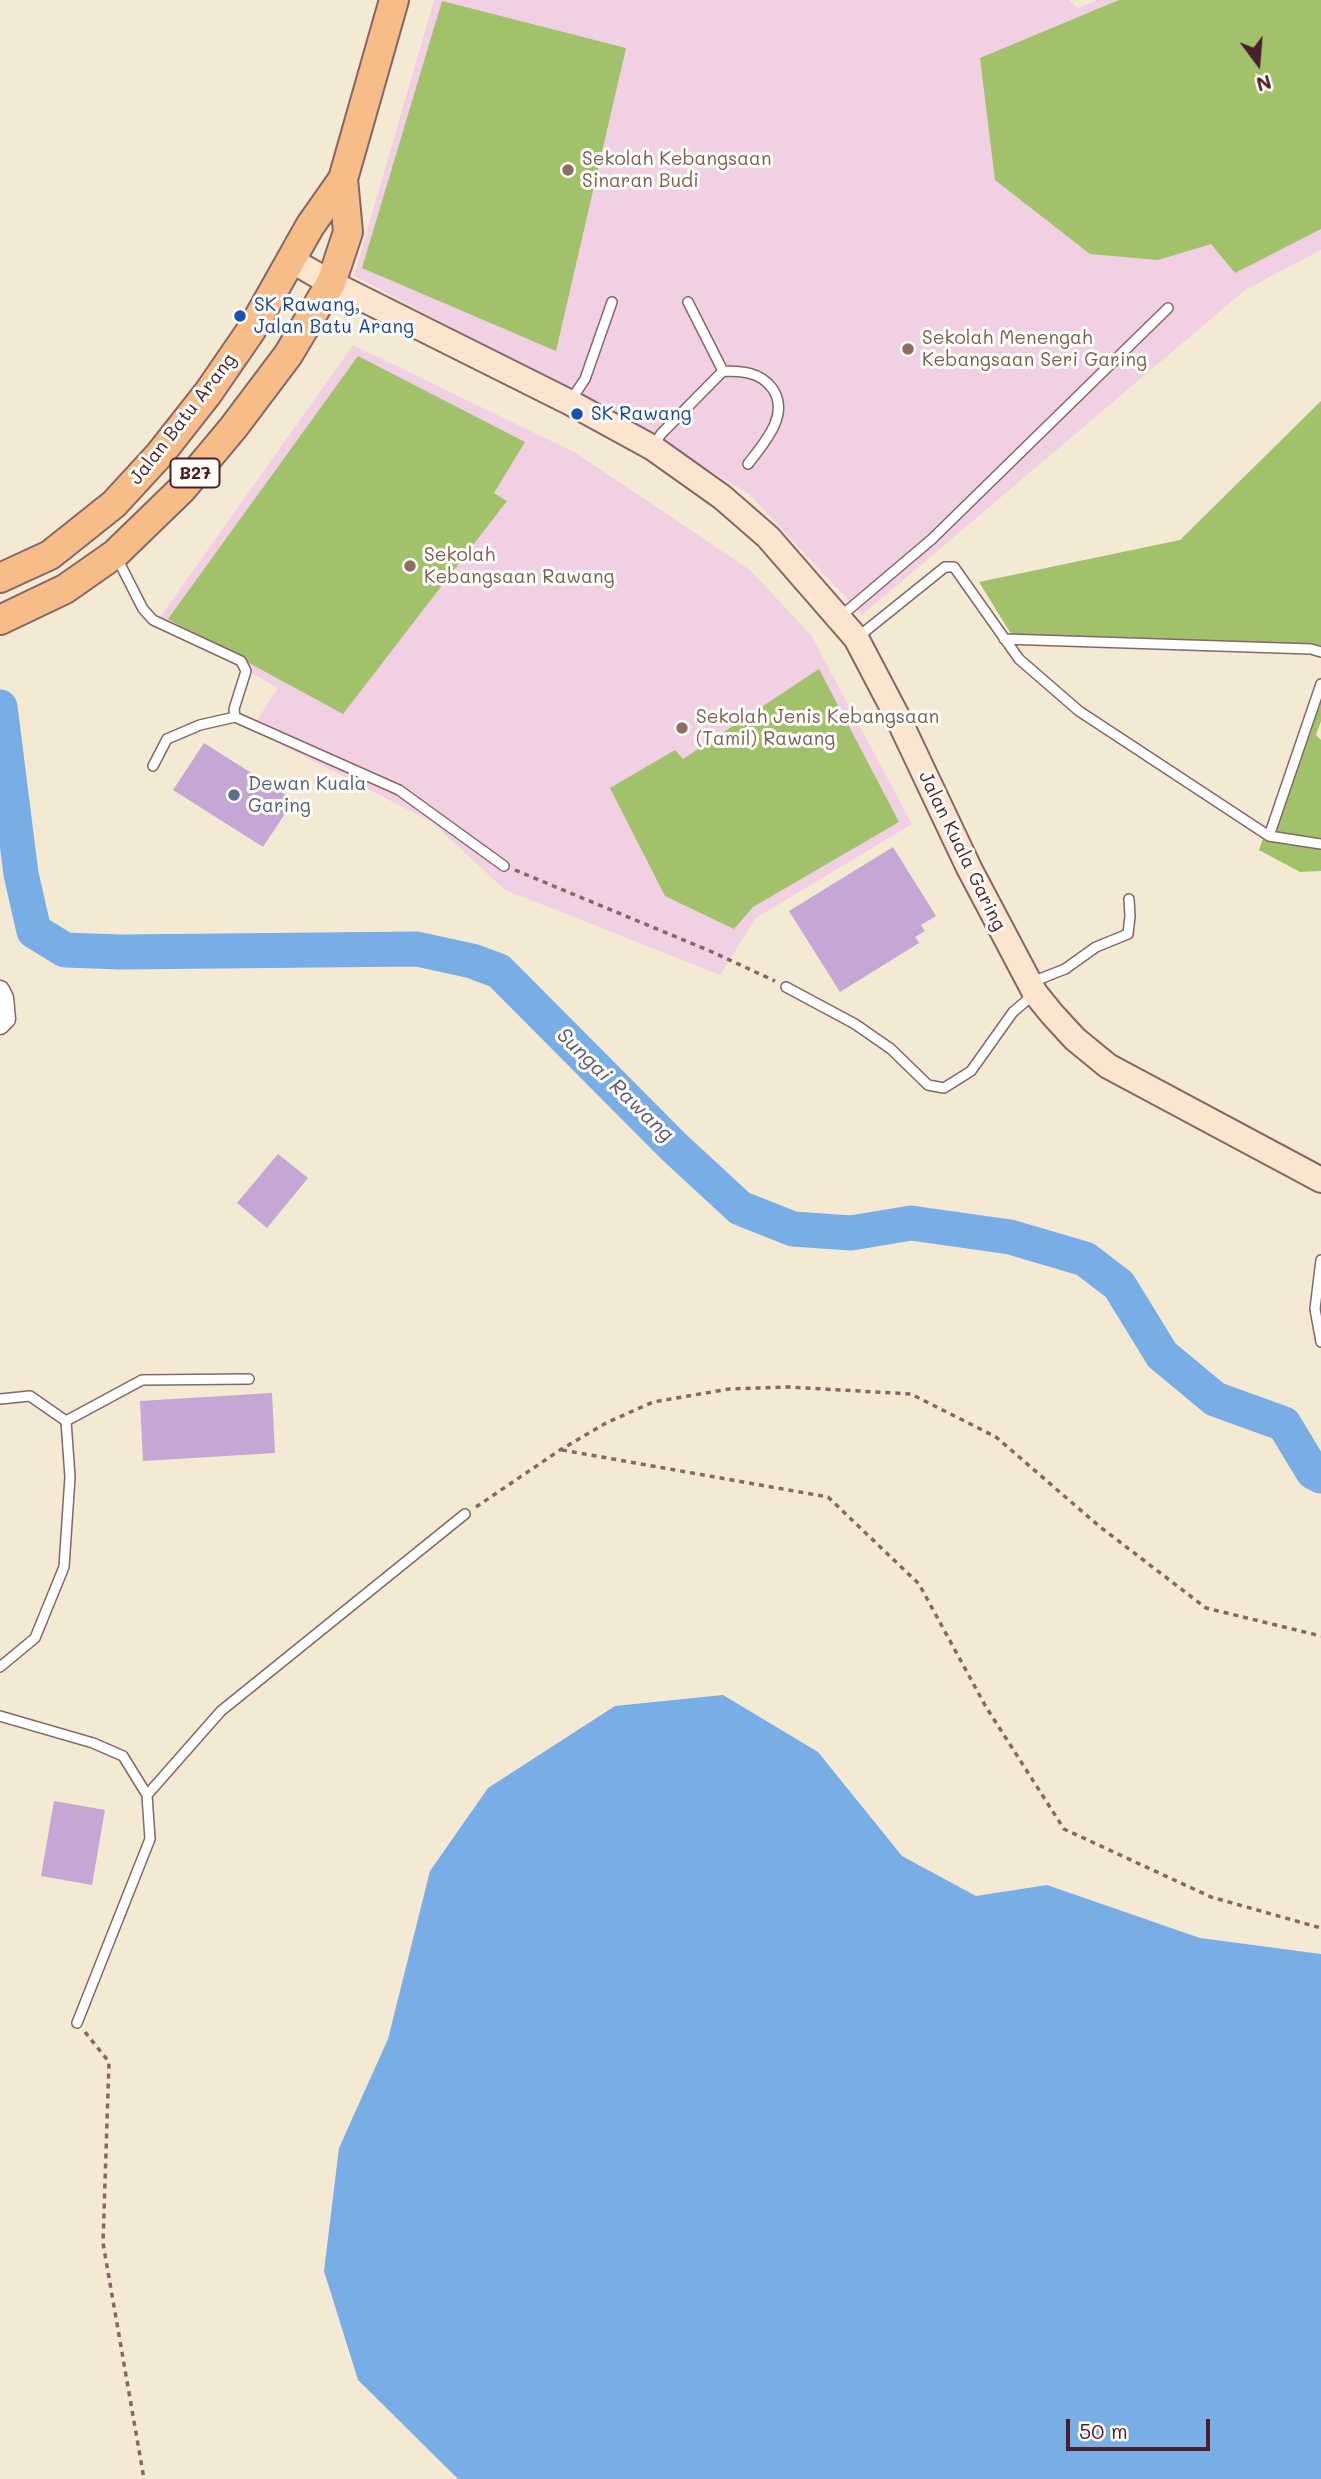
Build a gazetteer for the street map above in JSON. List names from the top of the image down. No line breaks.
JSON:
{"streets":{"main road":["Jalan Batu Arang","B27"],"street":["Jalan Kuala Garing"]},"crossings":[["Jalan Batu Arang","Jalan Kuala Garing"]],"water":["Sungai Rawang"],"places":["Sekolah Kebangsaan Sinaran Budi","SK Rawang, Jalan Batu Arang","Sekolah Menengah Kebangsaan Seri Garing","SK Rawang","Sekolah Kebangsaan Rawang","Sekolah Jenis Kebangsaan (Tamil) Rawang","Dewan Kuala Garing"],"scale_bar":"50 m","north":"bottom"}
